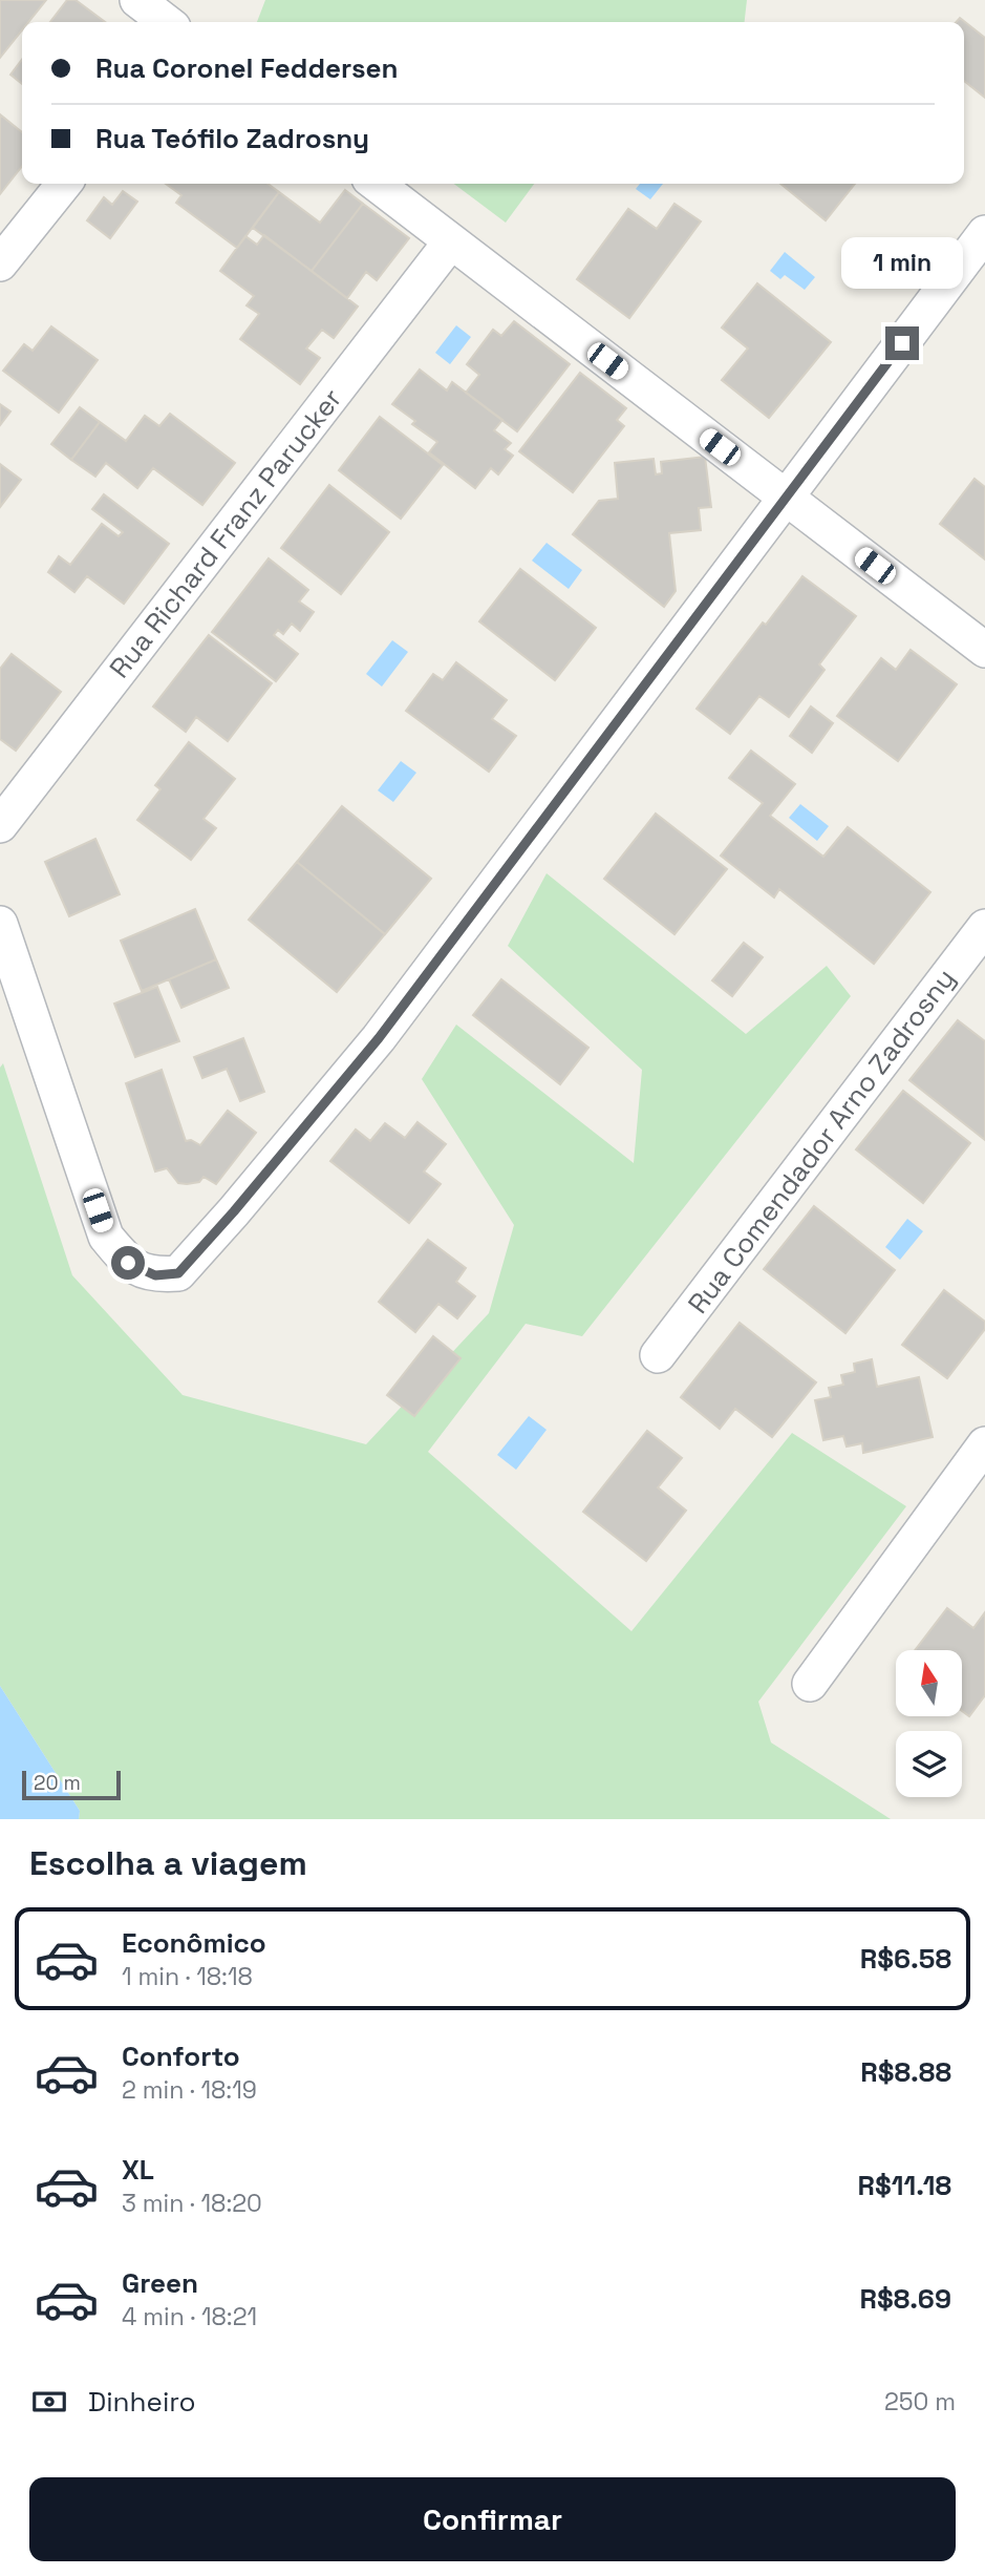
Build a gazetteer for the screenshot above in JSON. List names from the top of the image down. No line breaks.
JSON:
{"streets":{"street":["Rua Richard Franz Parucker","Rua Comendador Arno Zadrosny"]},"scale_bar":"20 m","north":"top","page":{"banner":["Rua Coronel Feddersen","Rua Teófilo Zadrosny"],"bubble":"1 min","scale":"20 m","heading":"Escolha a viagem","list":[{"name":"Econômico","note":"1 min · 18:18","value":"R$6.58"},{"name":"Conforto","note":"2 min · 18:19","value":"R$8.88"},{"name":"XL","note":"3 min · 18:20","value":"R$11.18"},{"name":"Green","note":"4 min · 18:21","value":"R$8.69"}],"pay":["Dinheiro","250 m"],"buttons":"Confirmar"}}
